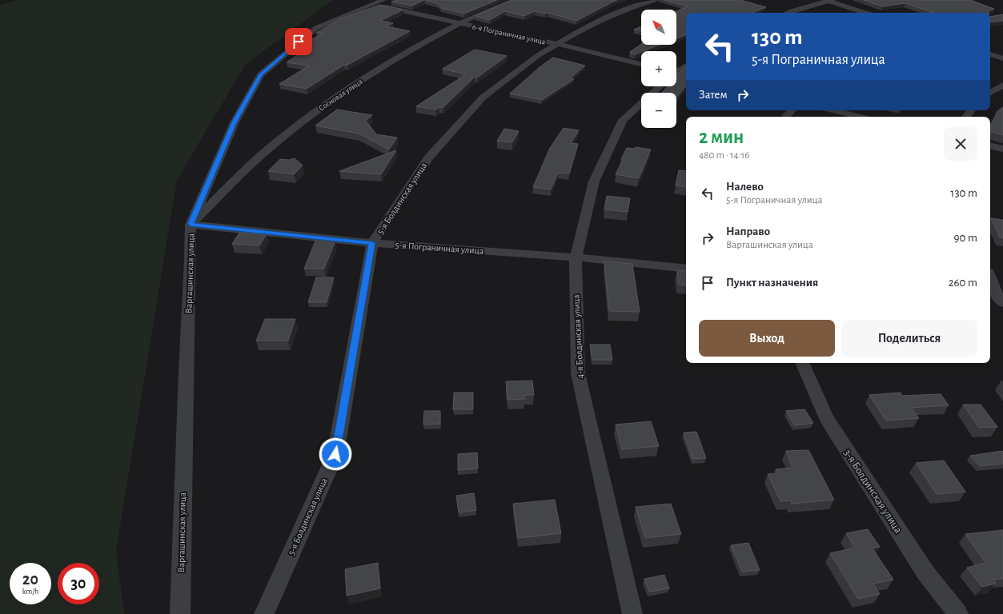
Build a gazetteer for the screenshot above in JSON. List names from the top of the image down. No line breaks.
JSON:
{"streets":{"street":["6-я Пограничная улица","Сосновая улица","5-я Болдинская улица","5-я Пограничная улица","Варгашинская улица","4-я Болдинская улица","3-я Болдинская улица"]},"crossings":[["6-я Пограничная улица","Сосновая улица"],["6-я Пограничная улица","5-я Болдинская улица"],["6-я Пограничная улица","Варгашинская улица"],["Сосновая улица","5-я Пограничная улица"],["Сосновая улица","Варгашинская улица"],["5-я Болдинская улица","5-я Пограничная улица"],["5-я Пограничная улица","Варгашинская улица"],["5-я Пограничная улица","4-я Болдинская улица"]],"north":"top left","page":{"map_buttons":["+","−"],"turn":["130 m","5-я Пограничная улица"],"then":"Затем","heading":["2 мин","480 m · 14:16"],"list":[{"name":"Налево","note":"5-я Пограничная улица","value":"130 m"},{"name":"Направо","note":"Варгашинская улица","value":"90 m"},{"name":"Пункт назначения","value":"260 m"}],"buttons":["Выход","Поделиться"],"speed":"20 km/h","limit":"30"}}
